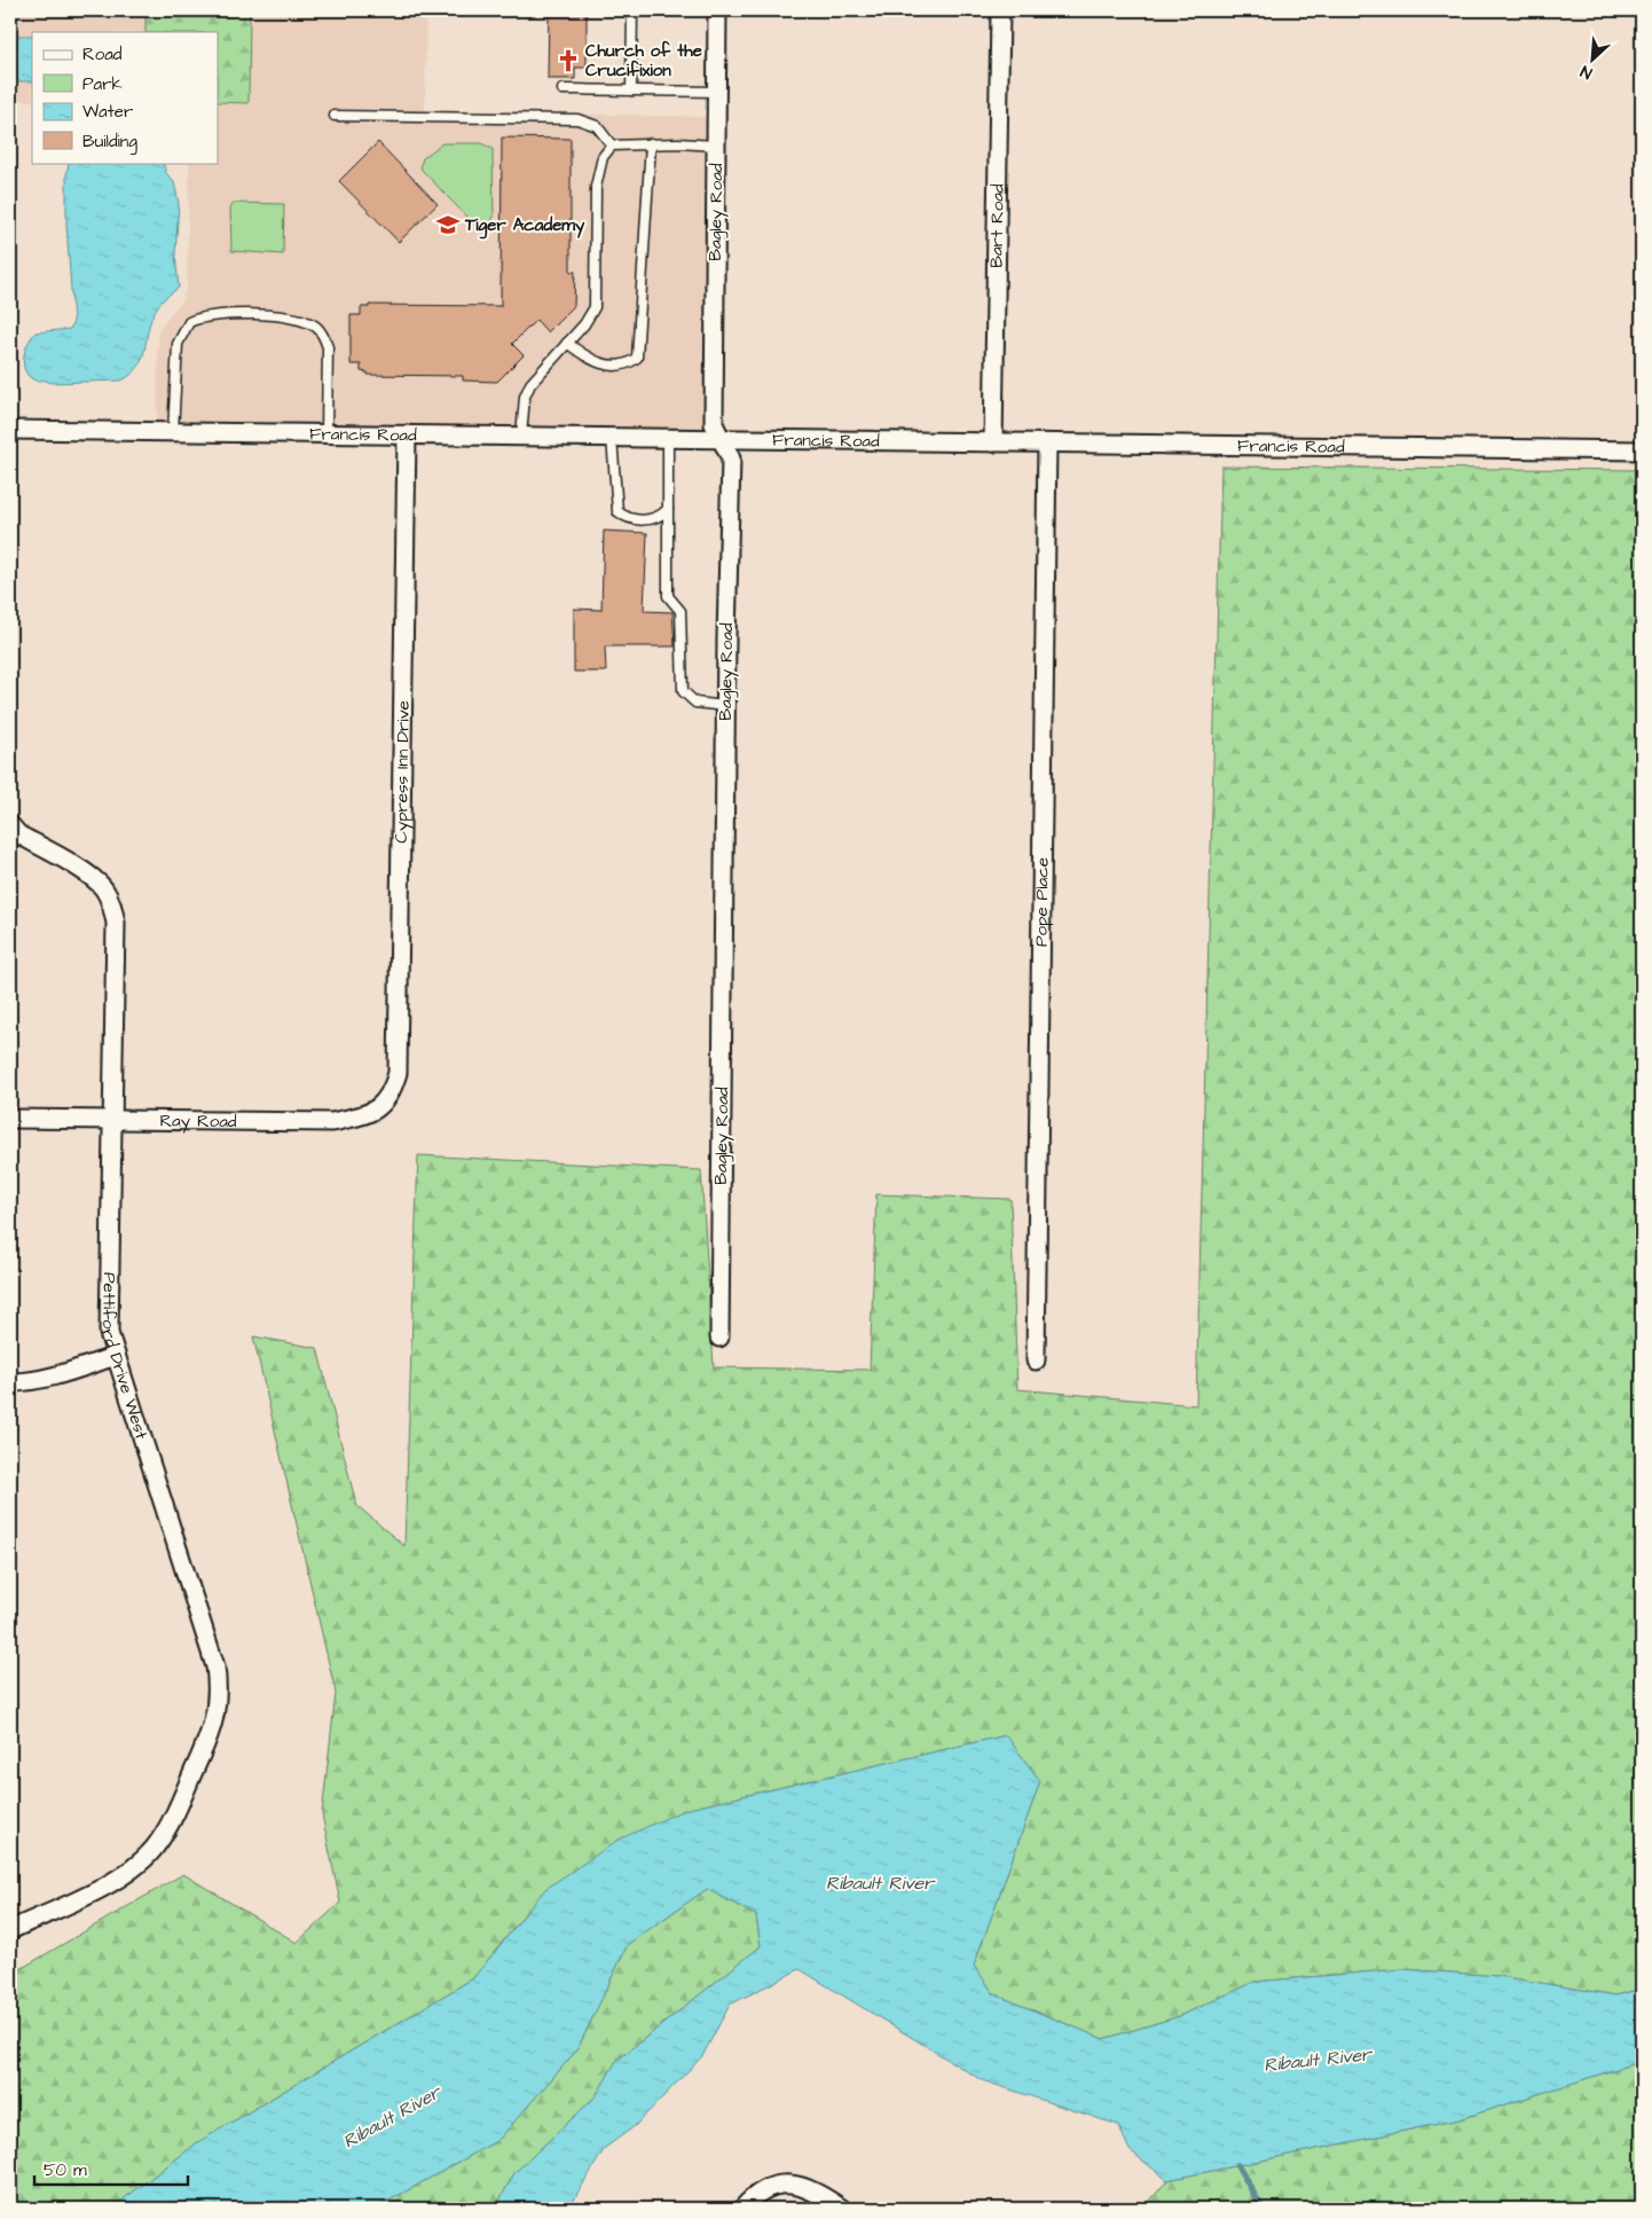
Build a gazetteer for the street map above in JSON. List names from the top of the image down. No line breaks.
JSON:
{"streets":{"street":["Bagley Road","Bart Road","Francis Road","Cypress Inn Drive","Pope Place","Ray Road","Pettiford Drive West"]},"crossings":[["Bagley Road","Francis Road"],["Bart Road","Francis Road"],["Francis Road","Cypress Inn Drive"],["Francis Road","Pope Place"],["Cypress Inn Drive","Ray Road"],["Ray Road","Pettiford Drive West"]],"water":["Ribault River"],"places":{"church":["Church of the Crucifixion"],"school or university":["Tiger Academy"]},"legend":["Road","Park","Water","Building"],"scale_bar":"50 m","north":"bottom left"}
